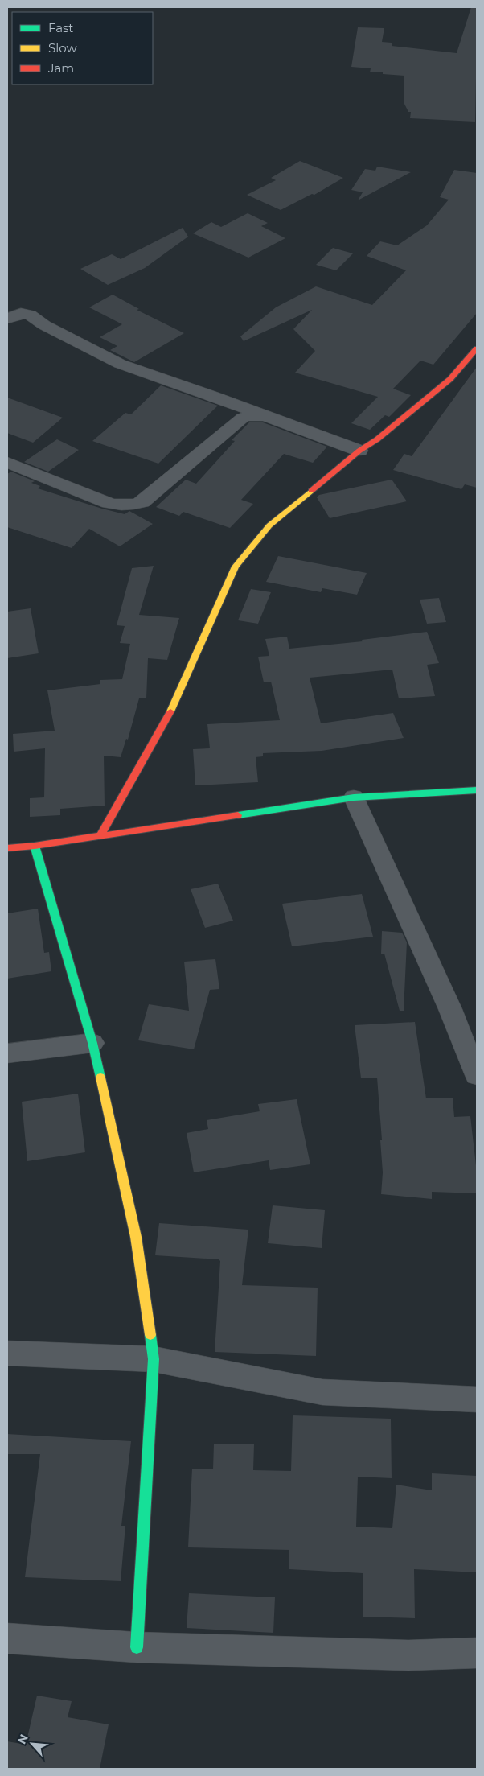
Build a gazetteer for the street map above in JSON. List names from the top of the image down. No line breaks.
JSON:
{"legend":["Fast","Slow","Jam"],"north":"top left"}
